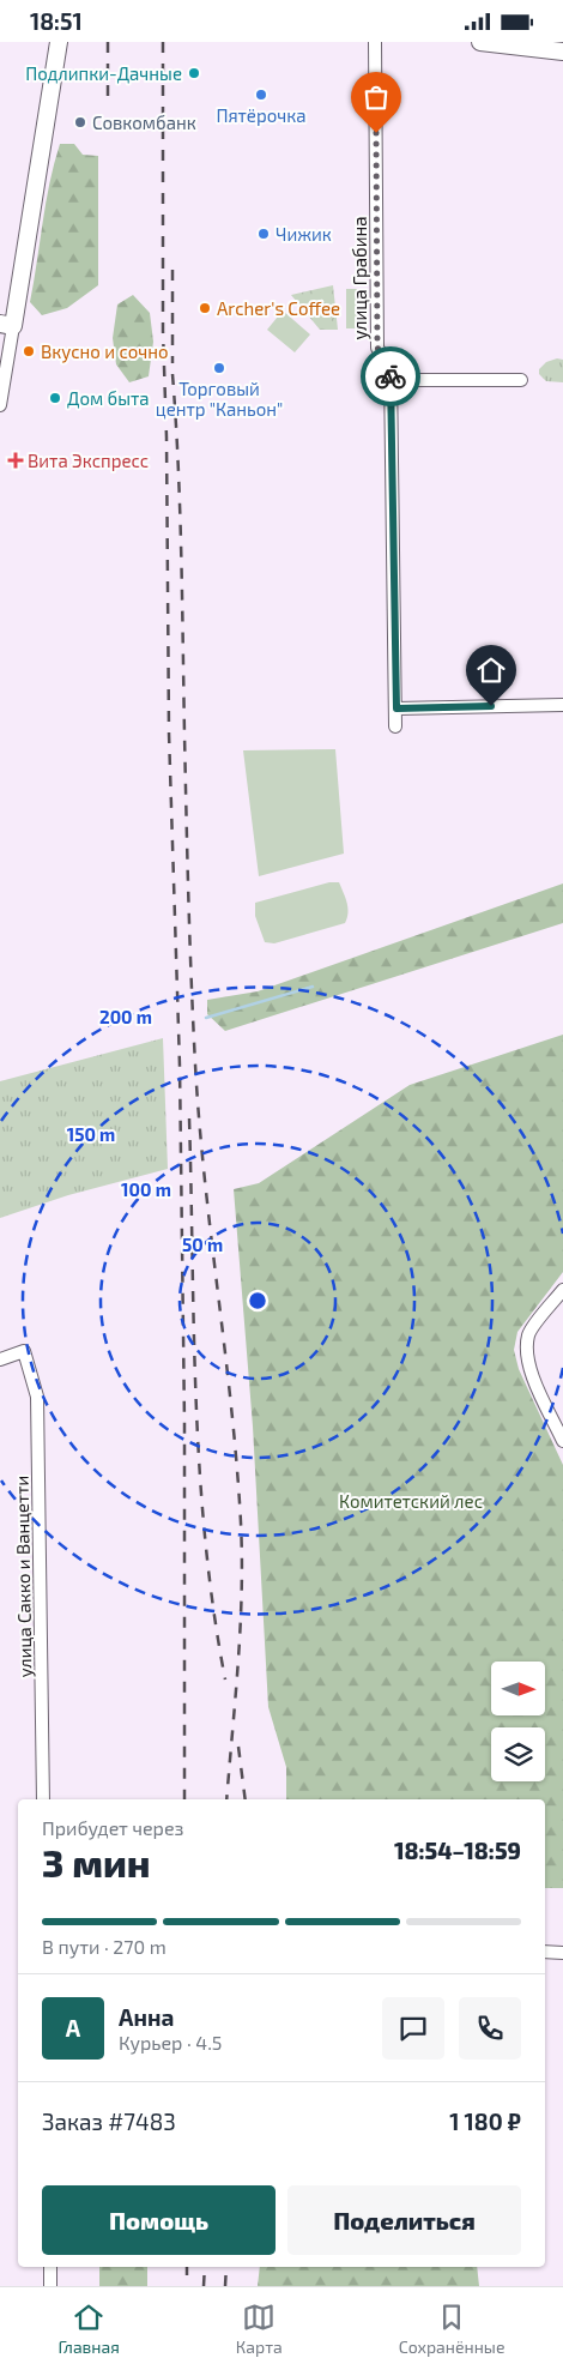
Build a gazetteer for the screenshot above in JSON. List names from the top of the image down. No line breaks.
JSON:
{"streets":{"street":["улица Грабина","улица Сакко и Ванцетти"]},"parks":["Комитетский лес"],"places":{"other":["Подлипки-Дачные","Пятёрочка","Совкомбанк","Чижик","Archer's Coffee","Вкусно и сочно","Торговый центр \"Каньон\"","Дом быта"],"health":["Вита Экспресс"]},"north":"right","page":{"status":"18:51","heading":["3 мин","Прибудет через","18:54–18:59"],"panel":["Анна","Курьер · 4.5","Заказ #7483","1 180 ₽"],"bar":"В пути · 270 m","round":"А","buttons":["Помощь","Поделиться"],"tabs":["Главная","Карта","Сохранённые"]},"rings":["200 m","150 m","100 m","50 m"]}
